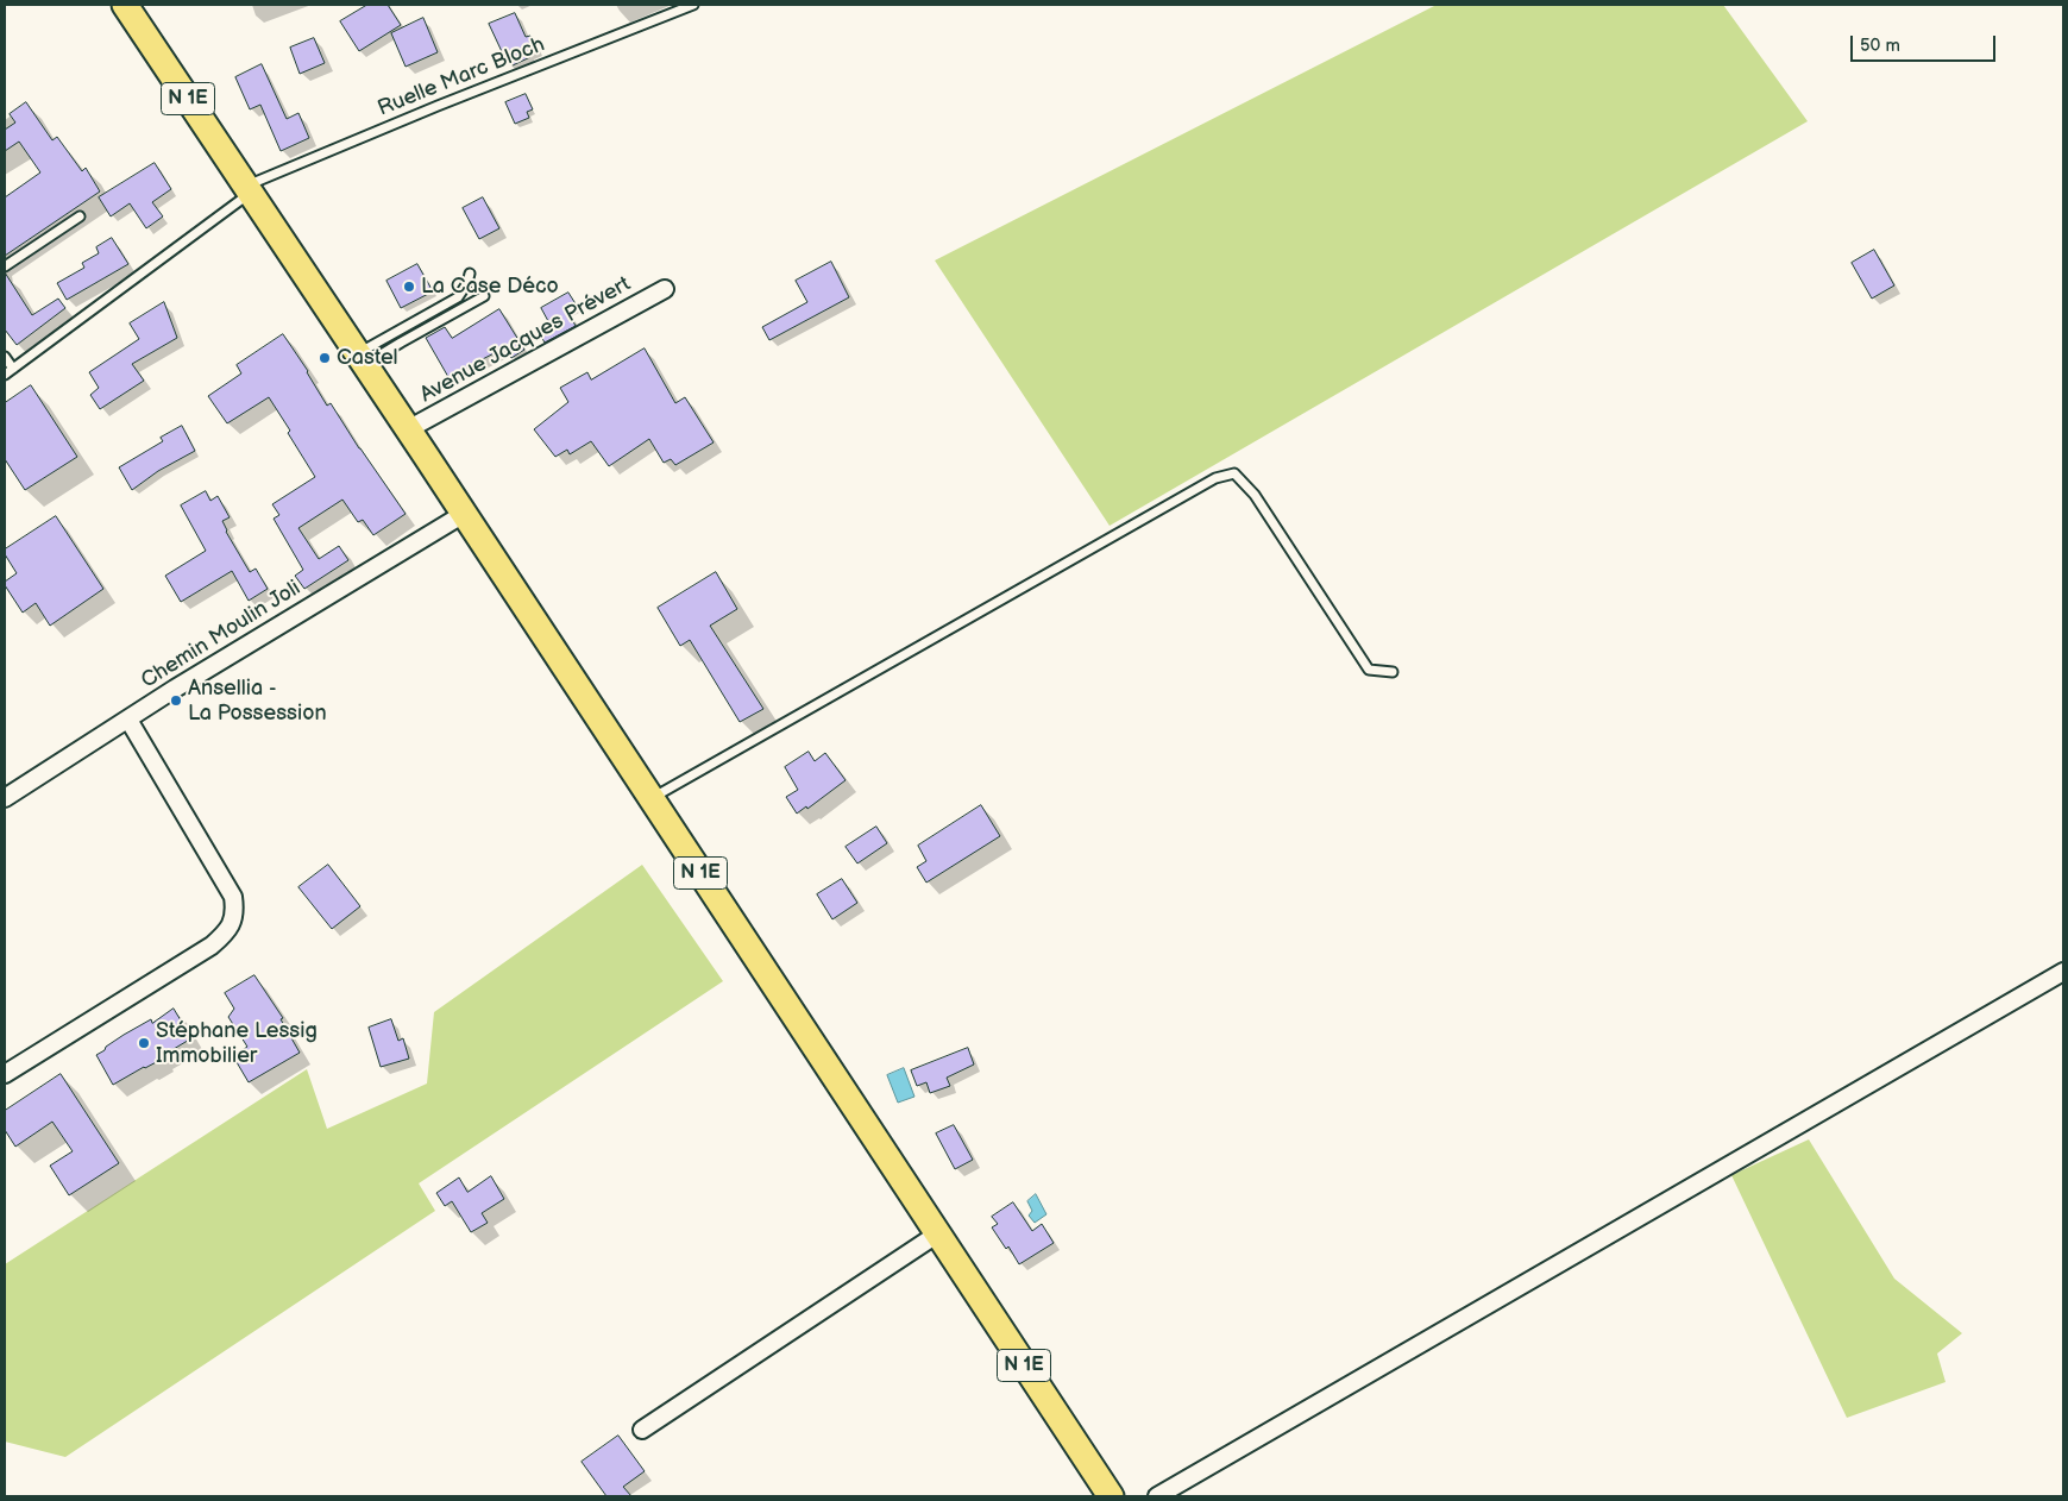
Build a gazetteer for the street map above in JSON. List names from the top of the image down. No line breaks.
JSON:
{"streets":{"main road":["N 1E"],"street":["Avenue Jacques Prévert","Chemin Moulin Joli"],"lane":["Ruelle Marc Bloch"]},"crossings":[["Ruelle Marc Bloch","N 1E"],["N 1E","Avenue Jacques Prévert"],["N 1E","Chemin Moulin Joli"]],"places":["La Case Déco","Castel","Ansellia - La Possession","Stéphane Lessig Immobilier"],"scale_bar":"50 m"}
